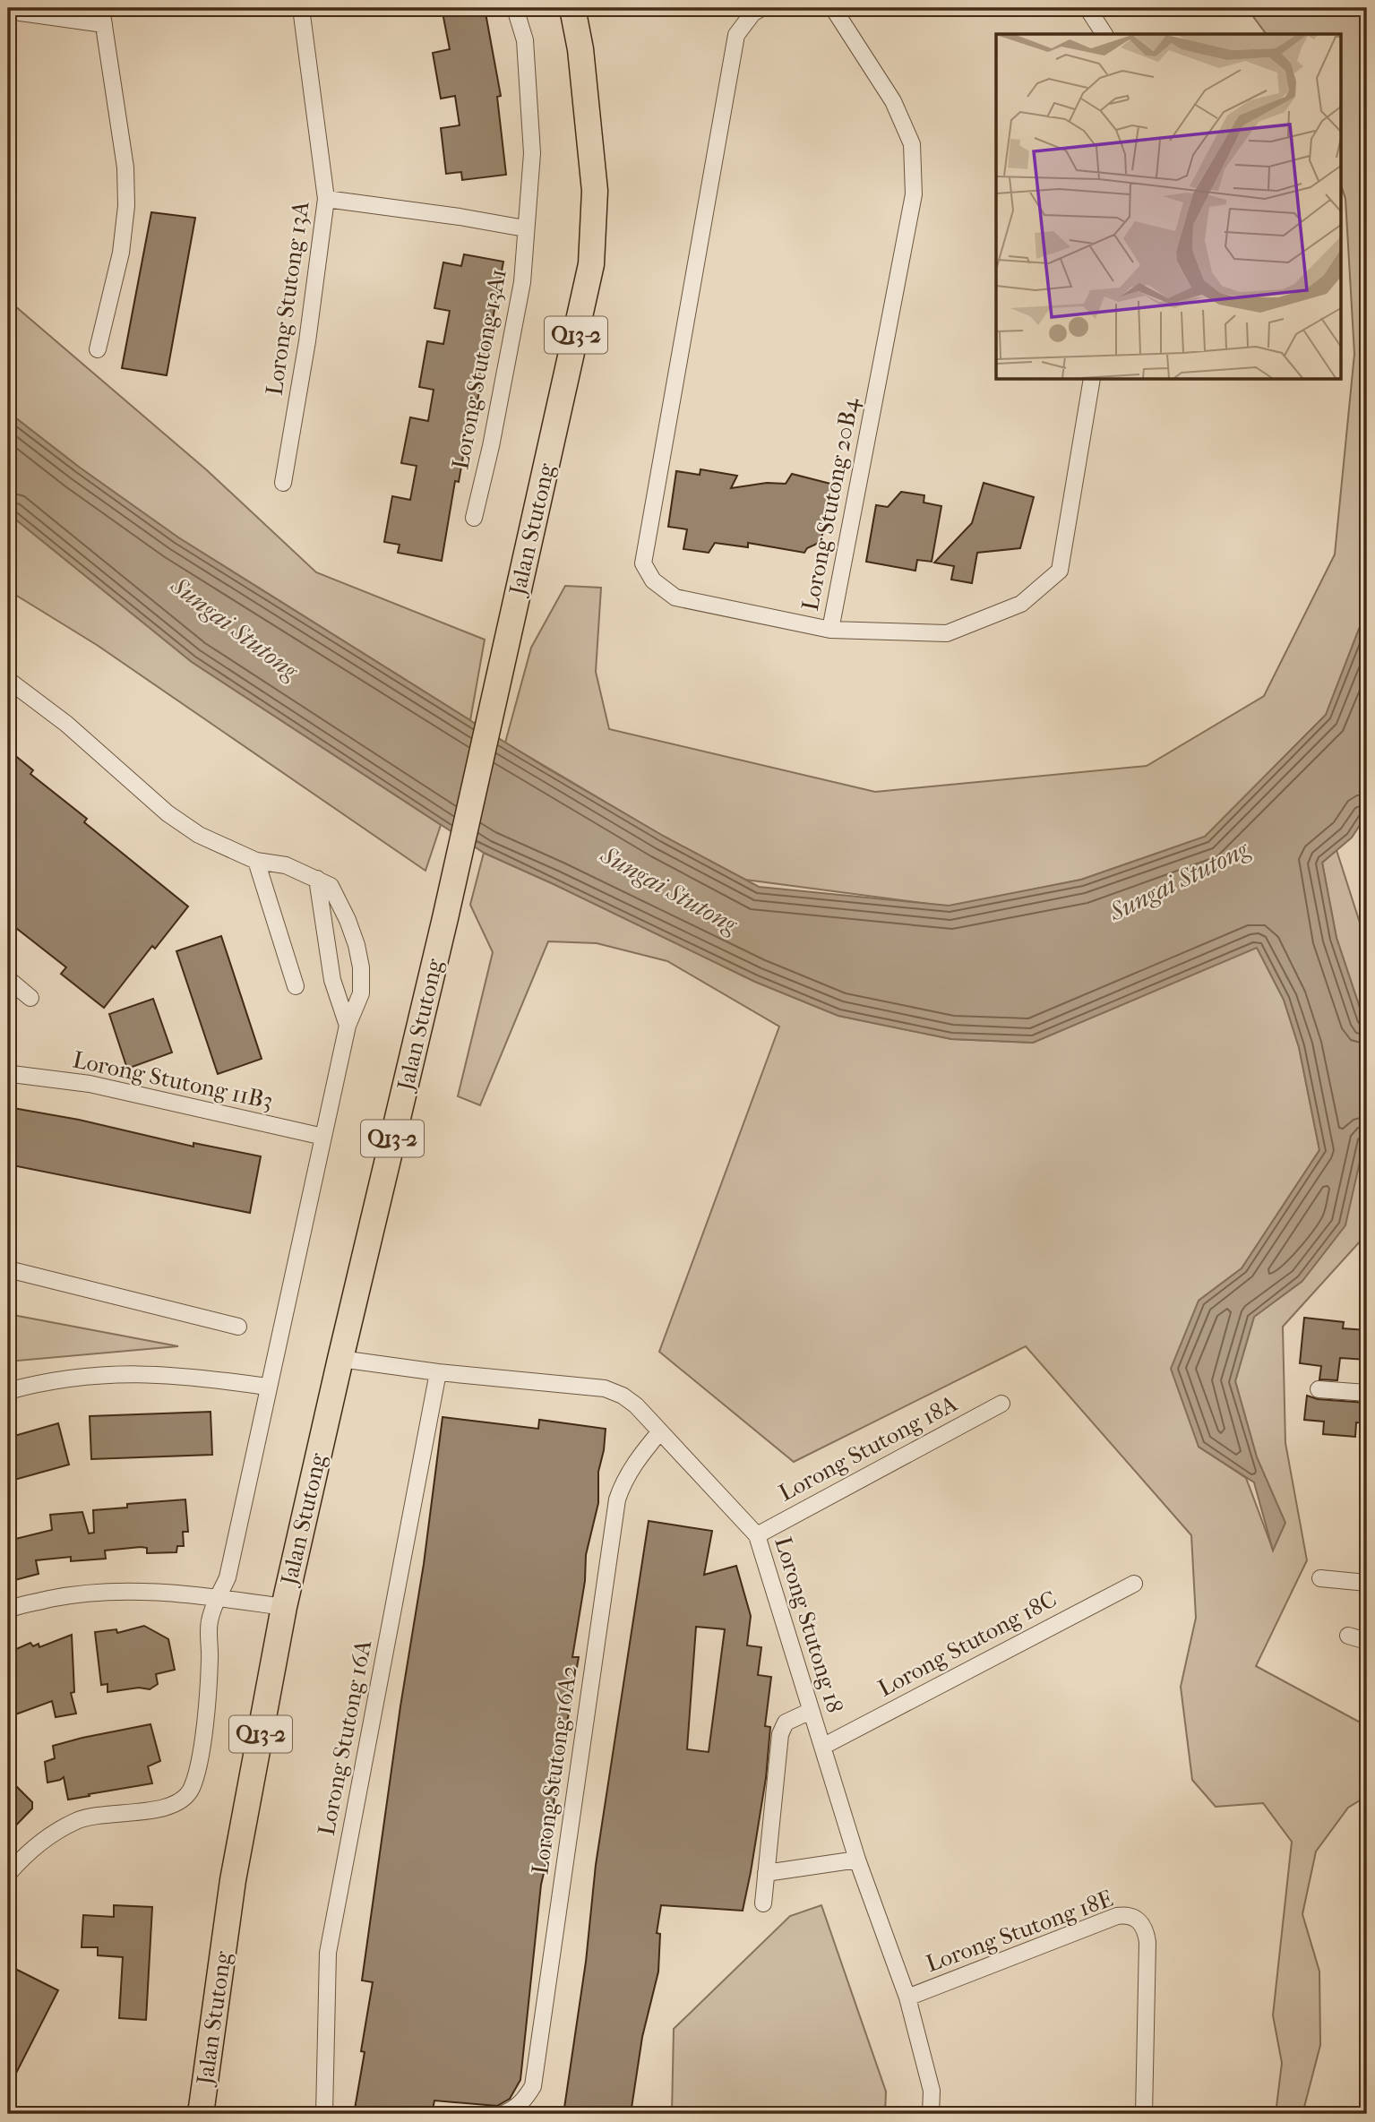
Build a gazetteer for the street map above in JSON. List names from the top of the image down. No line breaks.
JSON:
{"streets":{"main road":["Q13-2","Jalan Stutong"],"street":["Lorong Stutong 13A","Lorong Stutong 13A1","Lorong Stutong 20B4","Lorong Stutong 11B3","Lorong Stutong 18A","Lorong Stutong 18","Lorong Stutong 18C","Lorong Stutong 16A","Lorong Stutong 16A2","Lorong Stutong 18E"]},"crossings":[["Jalan Stutong","Lorong Stutong 18"],["Lorong Stutong 18A","Lorong Stutong 18"],["Lorong Stutong 18","Lorong Stutong 18C"],["Lorong Stutong 18","Lorong Stutong 16A"],["Lorong Stutong 18","Lorong Stutong 16A2"],["Lorong Stutong 18","Lorong Stutong 18E"]],"water":["Sungai Stutong"]}
